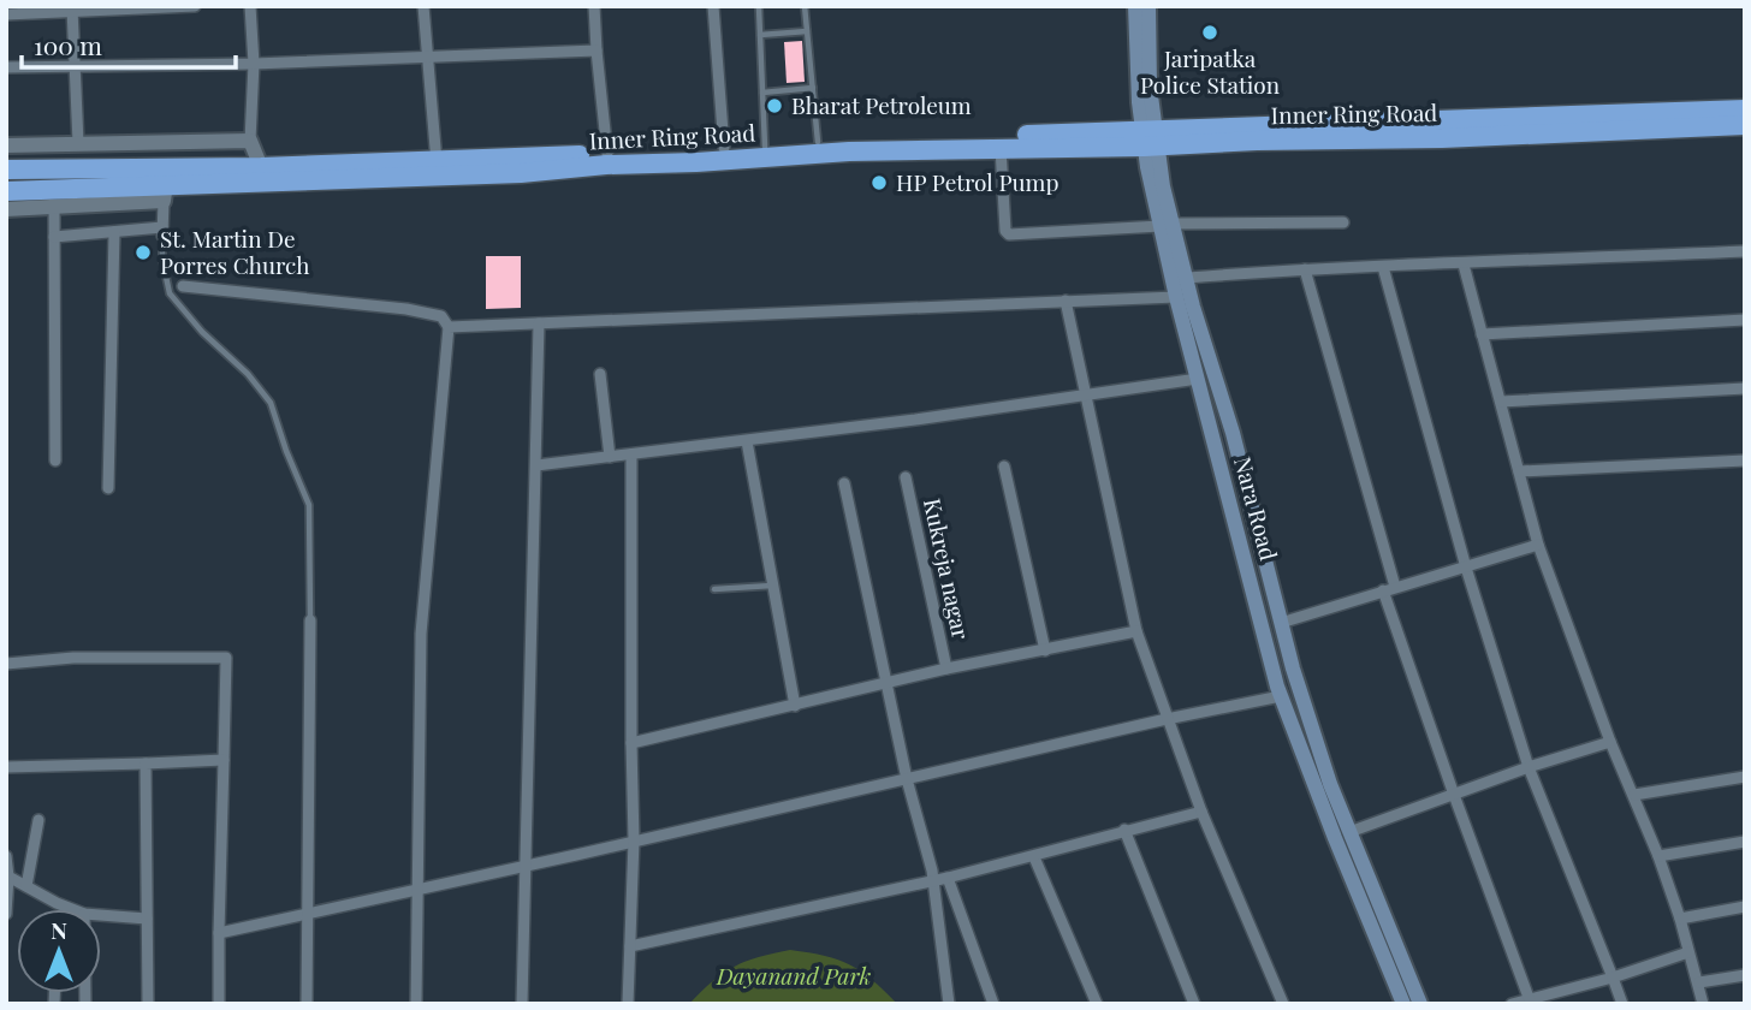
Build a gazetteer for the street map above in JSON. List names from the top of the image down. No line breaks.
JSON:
{"streets":{"highway":["Inner Ring Road"],"main road":["Nara Road"],"street":["Kukreja nagar"]},"crossings":[["Inner Ring Road","Nara Road"]],"parks":["Dayanand Park"],"places":["Jaripatka Police Station","Bharat Petroleum","HP Petrol Pump","St. Martin De Porres Church"],"scale_bar":"100 m","north":"top"}
